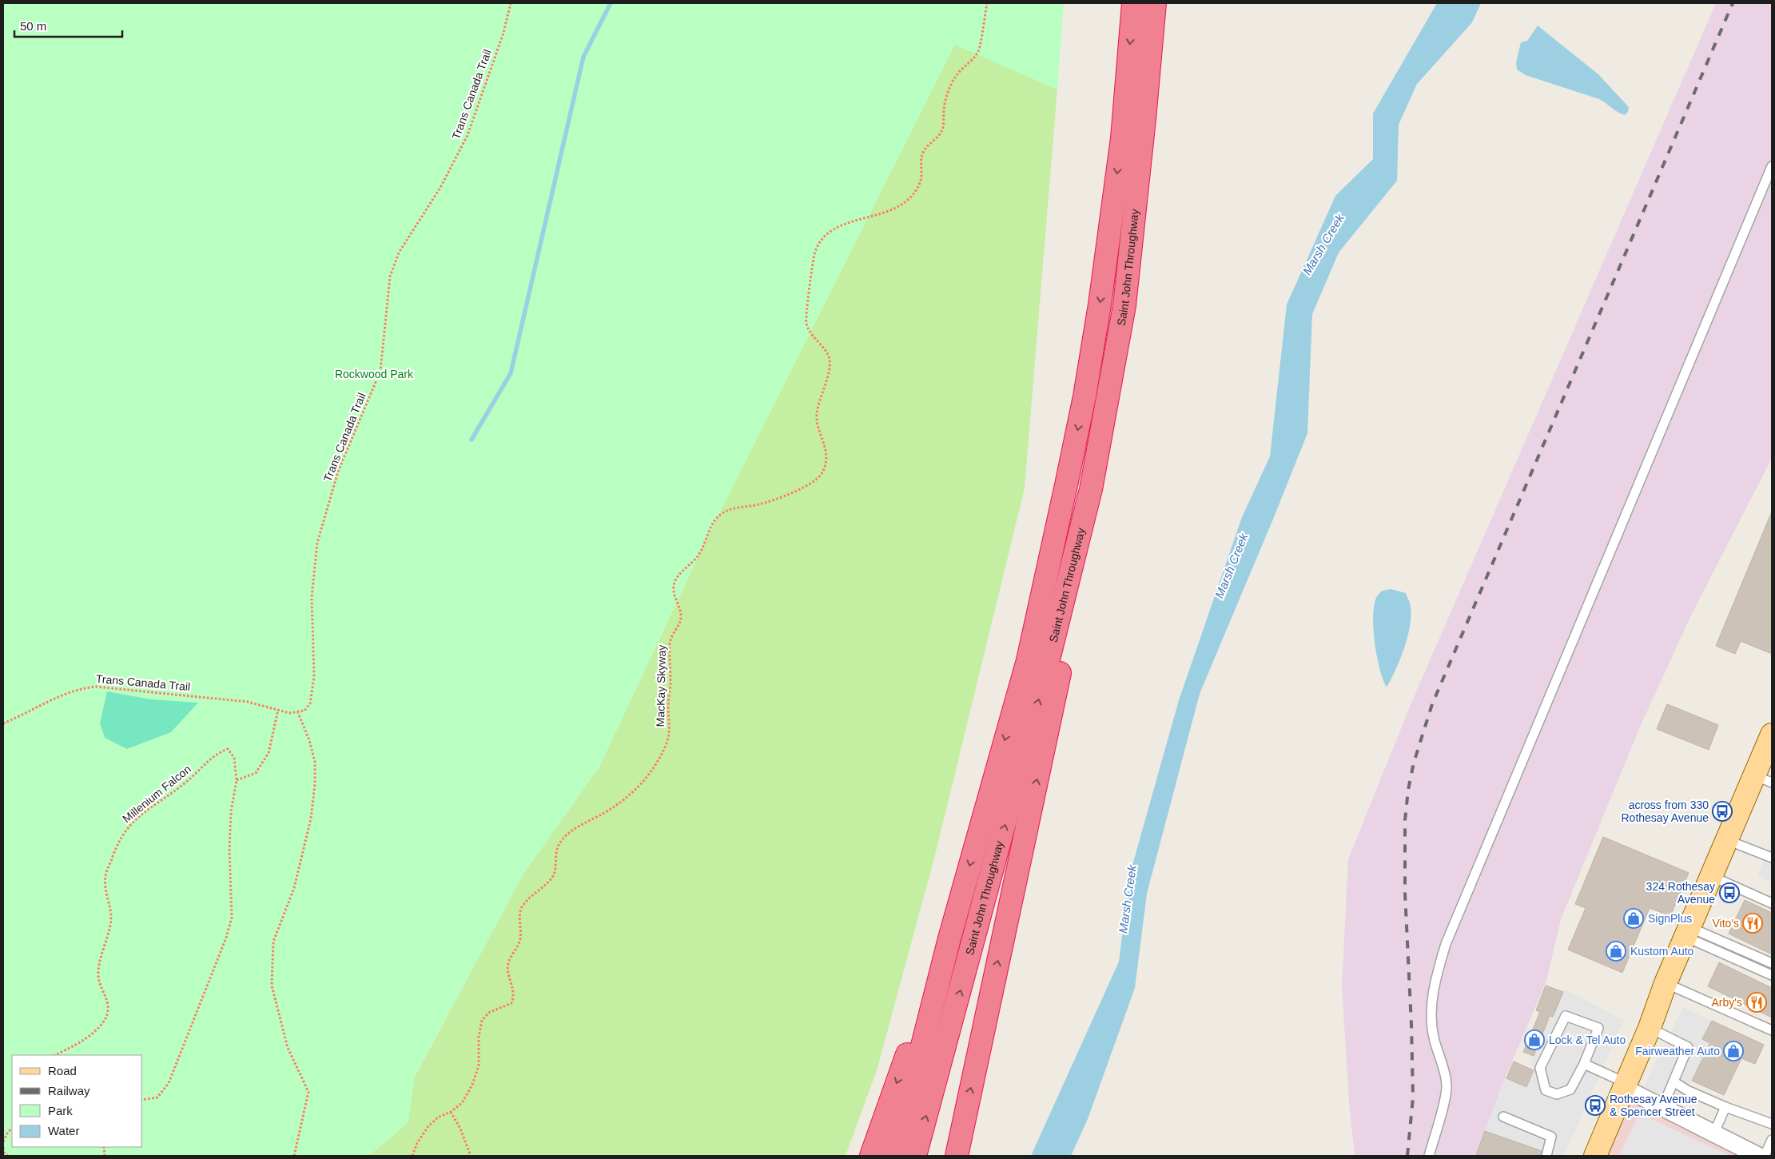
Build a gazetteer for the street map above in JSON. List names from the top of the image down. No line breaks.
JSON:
{"streets":{"highway":["Saint John Throughway"],"path":["Trans Canada Trail","MacKay Skyway","Millenium Falcon"]},"water":["Marsh Creek"],"parks":["Rockwood Park"],"places":{"bus stop":["across from 330 Rothesay Avenue","324 Rothesay Avenue","Rothesay Avenue & Spencer Street"],"shop":["SignPlus","Kustom Auto","Lock & Tel Auto","Fairweather Auto"],"restaurant":["Vito's","Arby's"]},"legend":["Road","Railway","Park","Water"],"scale_bar":"50 m"}
